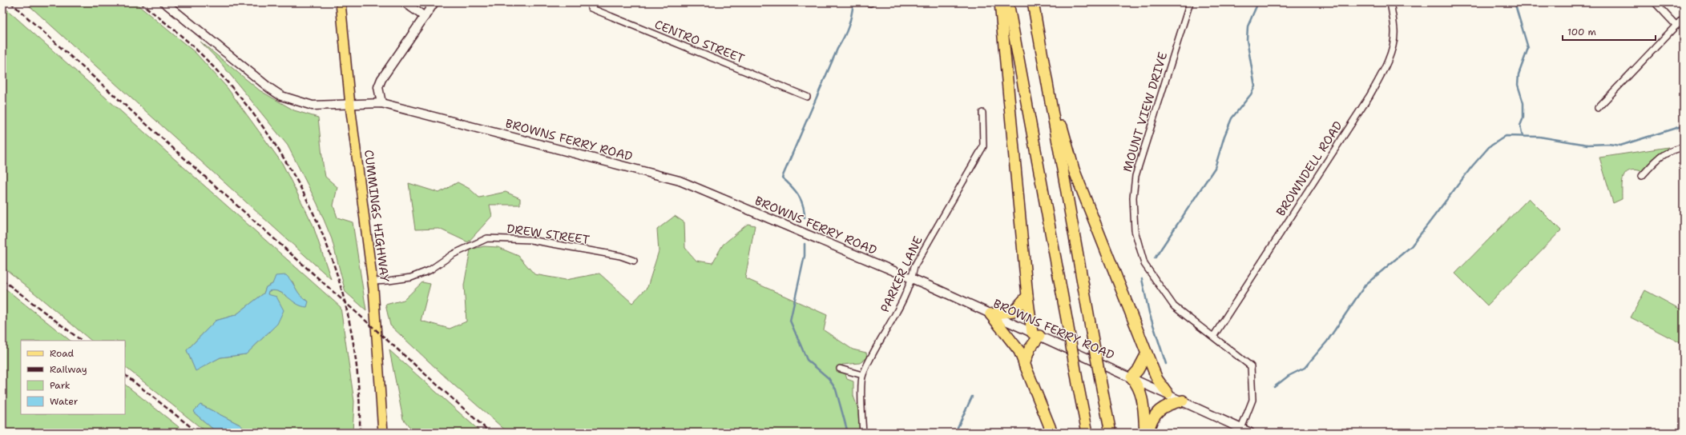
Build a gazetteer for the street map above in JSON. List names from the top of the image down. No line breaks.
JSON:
{"streets":{"main road":["CUMMINGS HIGHWAY"],"street":["CENTRO STREET","MOUNT VIEW DRIVE","BROWNS FERRY ROAD","BROWNDELL ROAD","DREW STREET","PARKER LANE"]},"crossings":[["MOUNT VIEW DRIVE","BROWNS FERRY ROAD"],["MOUNT VIEW DRIVE","BROWNDELL ROAD"],["BROWNS FERRY ROAD","CUMMINGS HIGHWAY"],["BROWNS FERRY ROAD","PARKER LANE"],["CUMMINGS HIGHWAY","DREW STREET"]],"legend":["Road","Railway","Park","Water"],"scale_bar":"100 m"}
